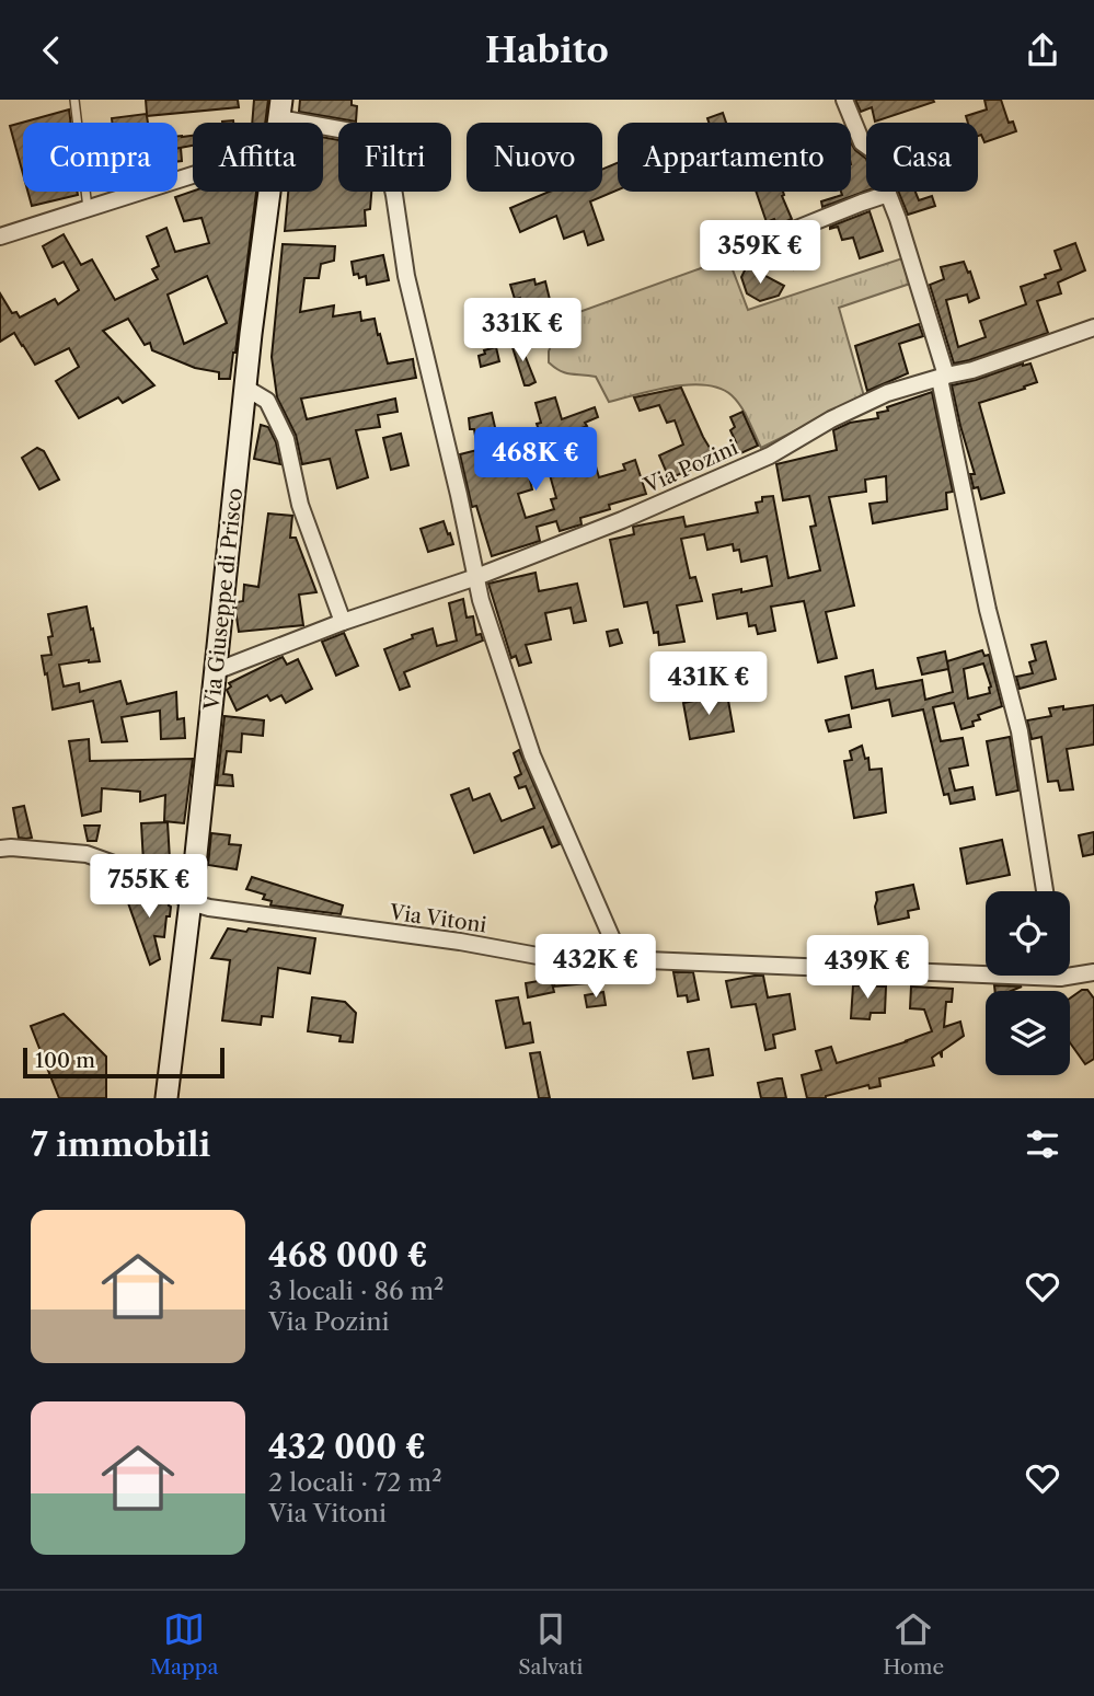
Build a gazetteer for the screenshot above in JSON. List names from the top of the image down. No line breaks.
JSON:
{"streets":{"main road":["Via Giuseppe di Prisco"],"street":["Via Pozini","Via Vitoni"]},"crossings":[["Via Pozini","Via Giuseppe di Prisco"],["Via Giuseppe di Prisco","Via Vitoni"]],"scale_bar":"100 m","page":{"header":"Habito","chip":["Compra","Affitta","Filtri","Nuovo","Appartamento","Casa"],"price":["359K €","331K €","468K €","431K €","755K €","432K €","439K €"],"scale":"100 m","heading":"7 immobili","list":[{"name":"468 000 €","note":"3 locali · 86 m² · Via Pozini"},{"name":"432 000 €","note":"2 locali · 72 m² · Via Vitoni"}],"tabs":["Mappa","Salvati","Home"]}}
